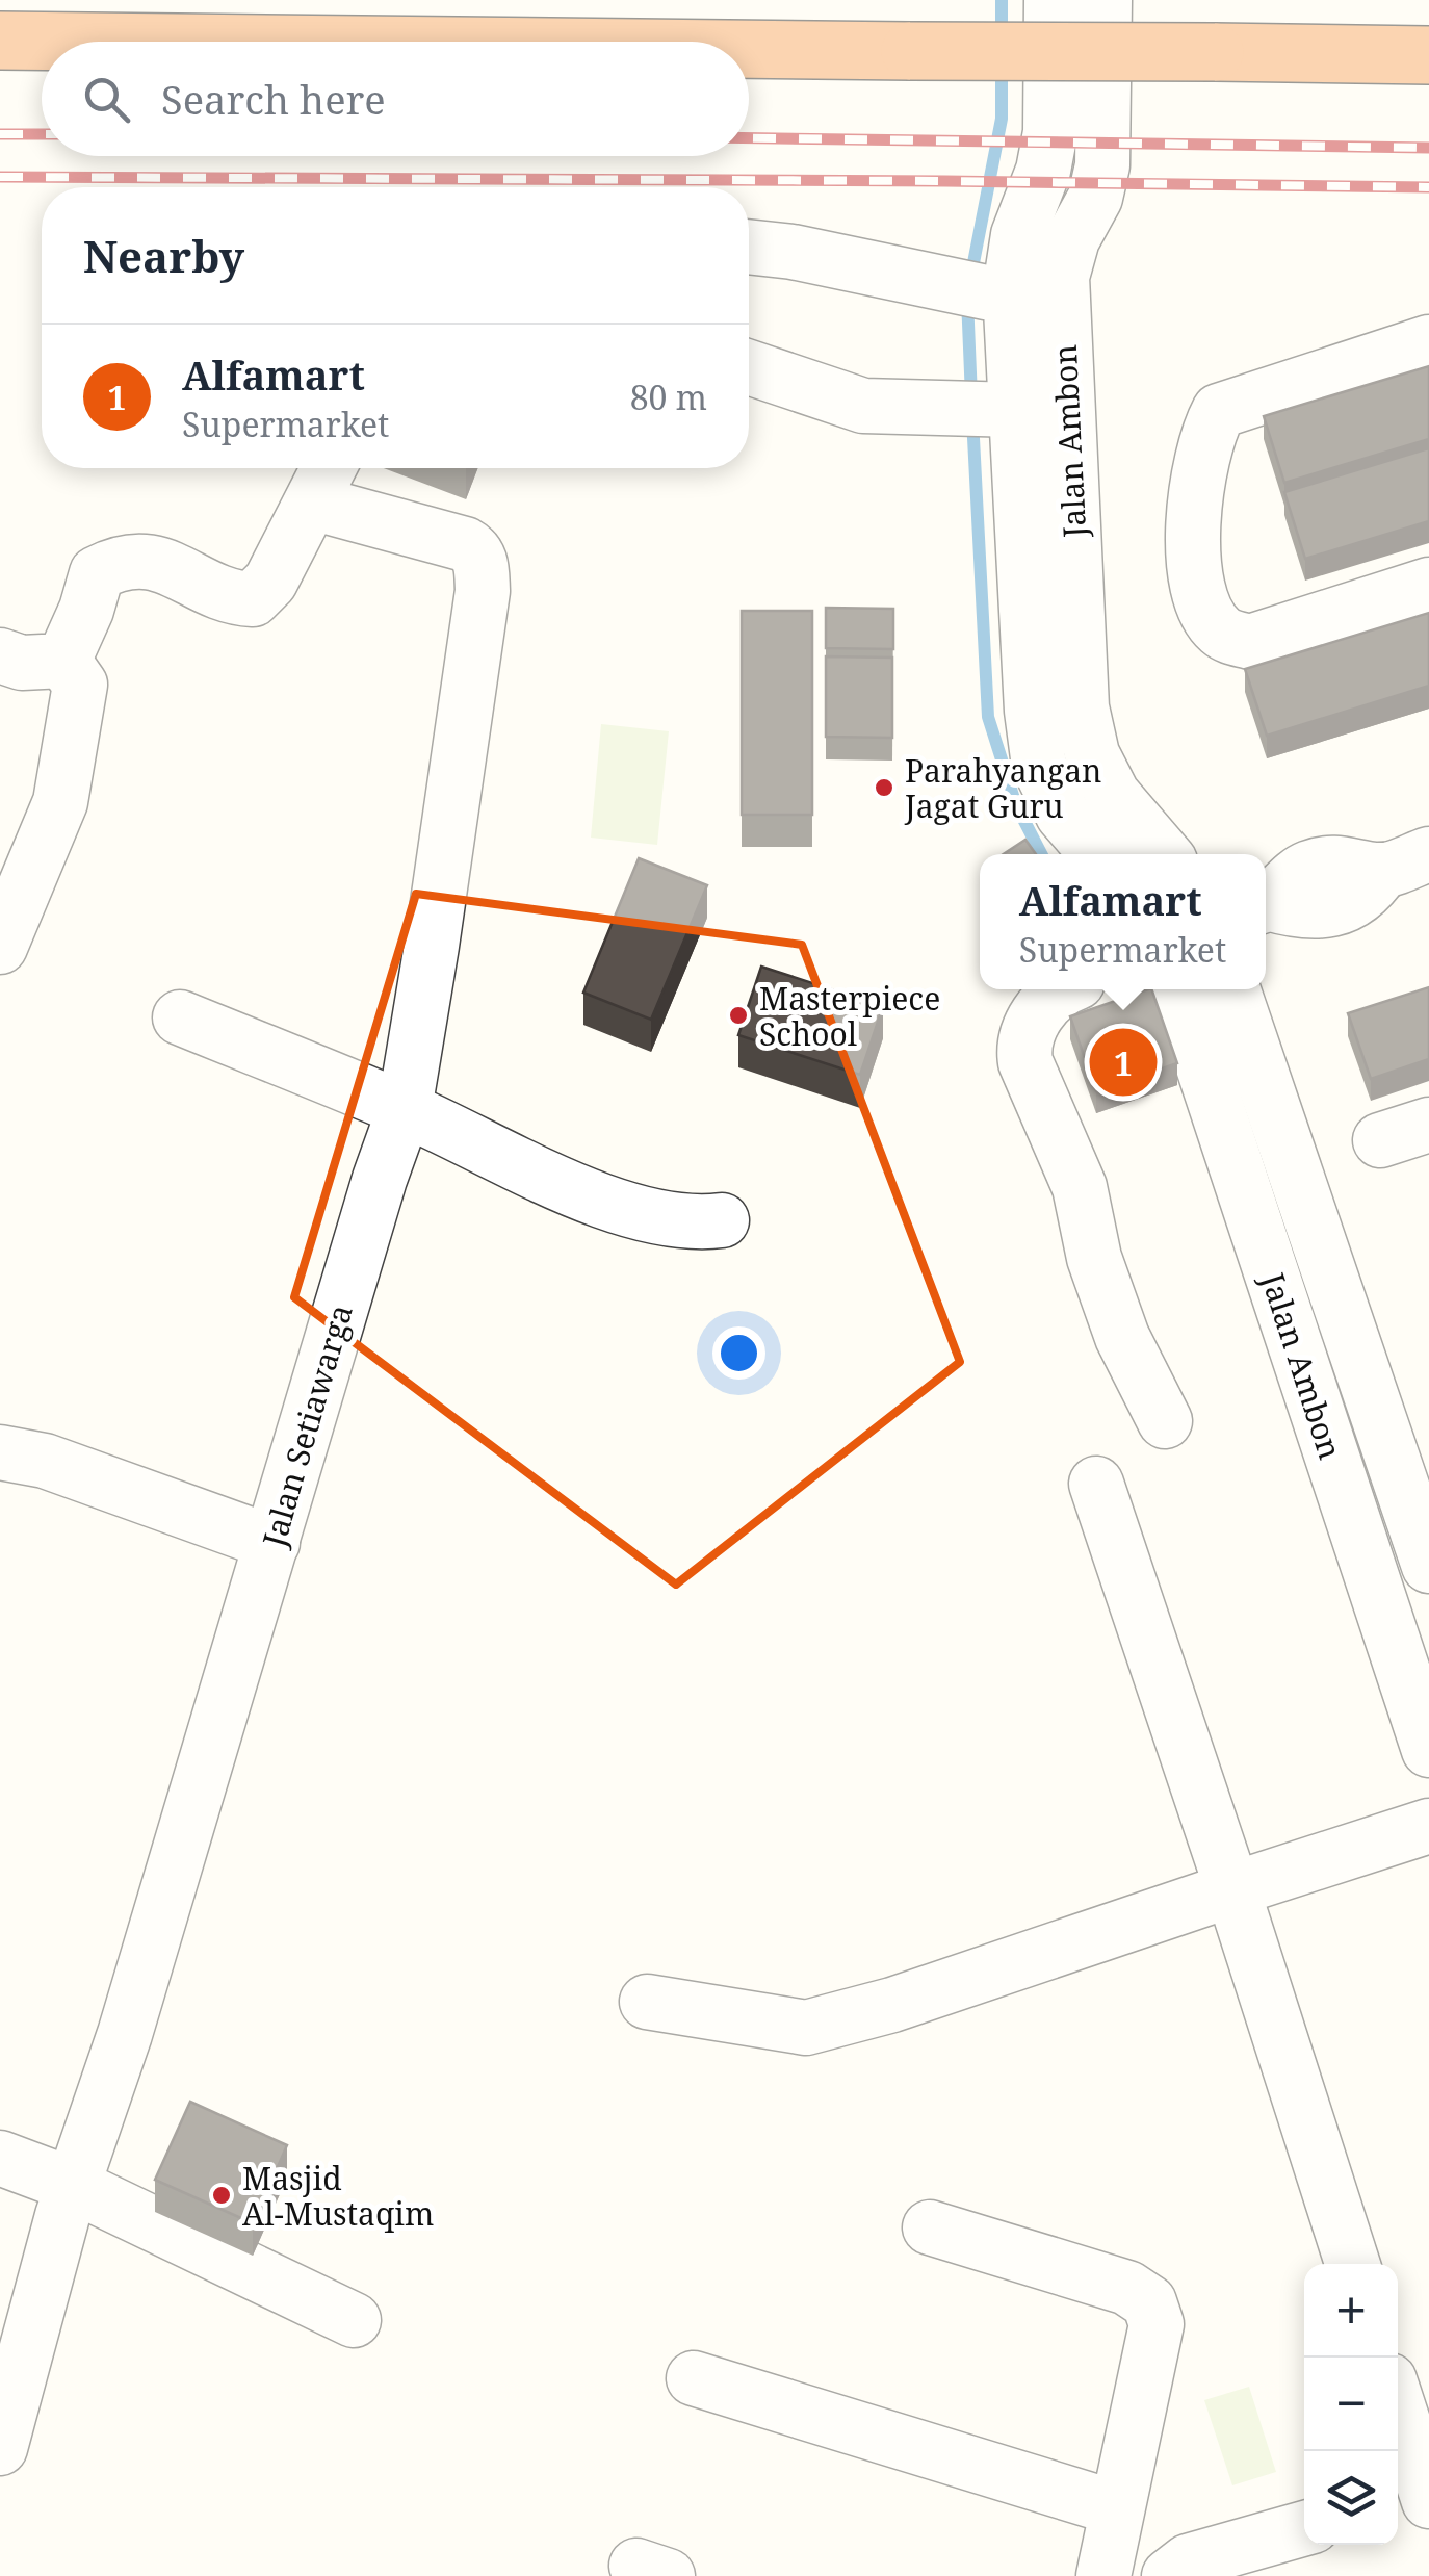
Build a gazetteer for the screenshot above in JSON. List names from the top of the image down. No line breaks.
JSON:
{"streets":{"street":["Jalan Ambon","Jalan Setiawarga"]},"places":["Parahyangan Jagat Guru","Masterpiece School","Masjid Al-Mustaqim"],"page":{"search":"Search here","heading":"Nearby","list":[{"mark":"1","name":"Alfamart","note":"Supermarket","value":"80 m"}],"popup":["Alfamart","Supermarket"],"pins":"1","map_buttons":["+","−"]}}
